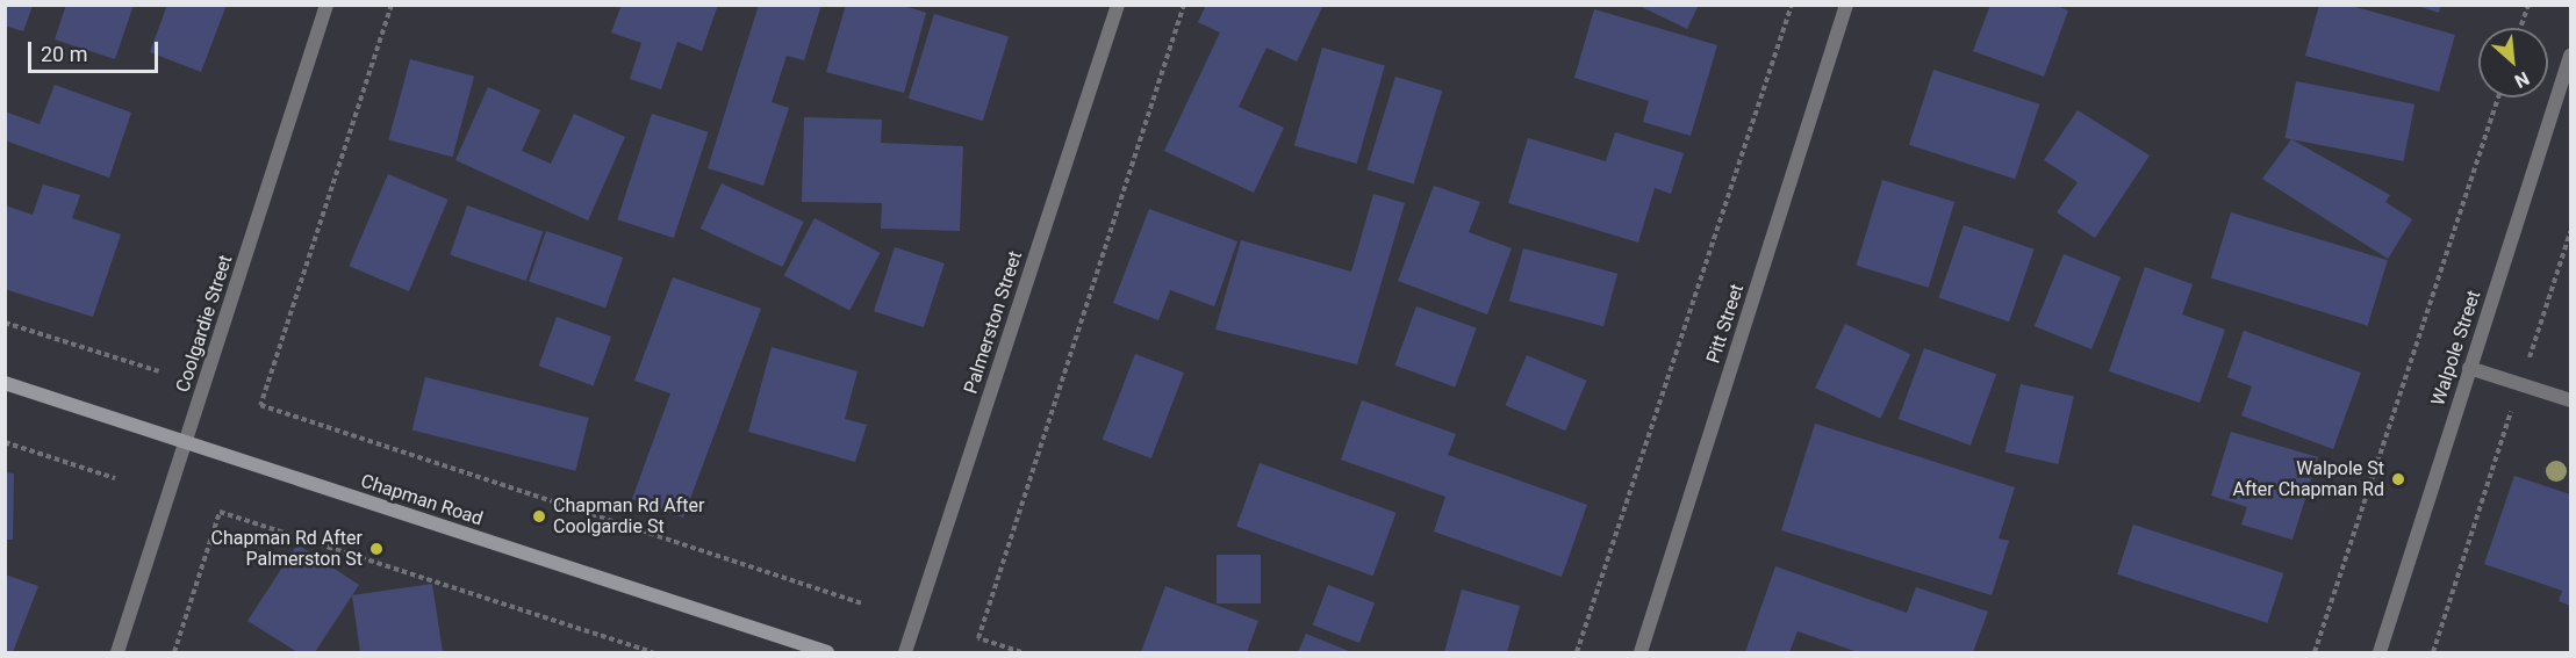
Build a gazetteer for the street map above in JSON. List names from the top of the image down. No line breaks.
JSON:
{"streets":{"main road":["Chapman Road"],"street":["Palmerston Street","Coolgardie Street","Pitt Street","Walpole Street"]},"crossings":[["Coolgardie Street","Chapman Road"]],"places":["Walpole St After Chapman Rd","Chapman Rd After Coolgardie St","Chapman Rd After Palmerston St"],"scale_bar":"20 m","north":"bottom right"}
